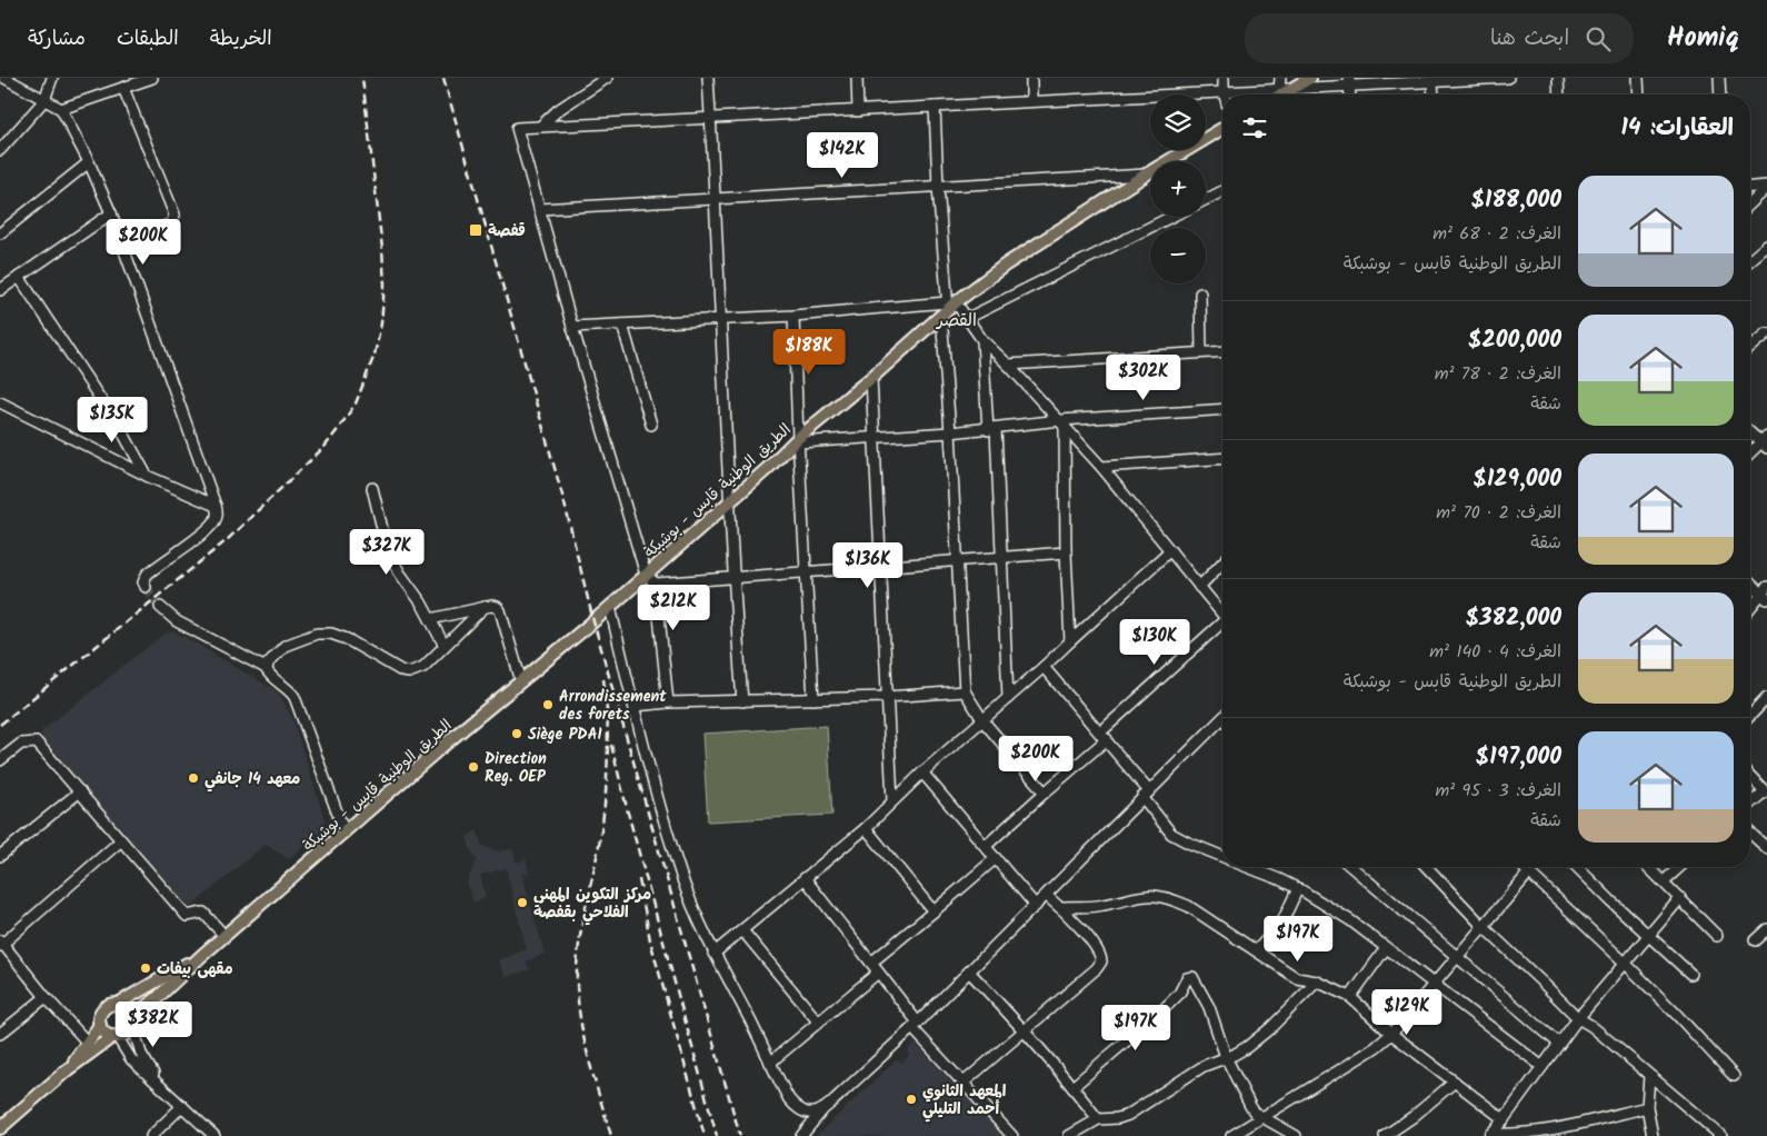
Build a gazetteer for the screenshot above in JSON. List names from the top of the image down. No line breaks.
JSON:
{"streets":{"main road":["الطريق الوطنية قابس - بوشبكة"]},"districts":["القصر"],"places":{"transit":["قفصة"],"other":["Arrondissement des forets","Siège PDAI","Direction Reg. OEP","معهد 14 جانفي","مركز التكوين المهني الفلاحي بقفصة","مقهى بيفات","المعهد الثانوي أحمد التليلي"]},"page":{"header":"Homiq","search":"ابحث هنا","nav":["الخريطة","الطبقات","مشاركة"],"map_buttons":["+","−"],"heading":"العقارات: 14","price":["$142K","$200K","$188K","$302K","$135K","$327K","$136K","$212K","$130K","$200K","$197K","$129K","$382K","$197K"],"list":[{"name":"$188,000","note":"الغرف: 2 · 68 m² · الطريق الوطنية قابس - بوشبكة"},{"name":"$200,000","note":"الغرف: 2 · 78 m² · شقة"},{"name":"$129,000","note":"الغرف: 2 · 70 m² · شقة"},{"name":"$382,000","note":"الغرف: 4 · 140 m² · الطريق الوطنية قابس - بوشبكة"},{"name":"$197,000","note":"الغرف: 3 · 95 m² · شقة"}]}}
